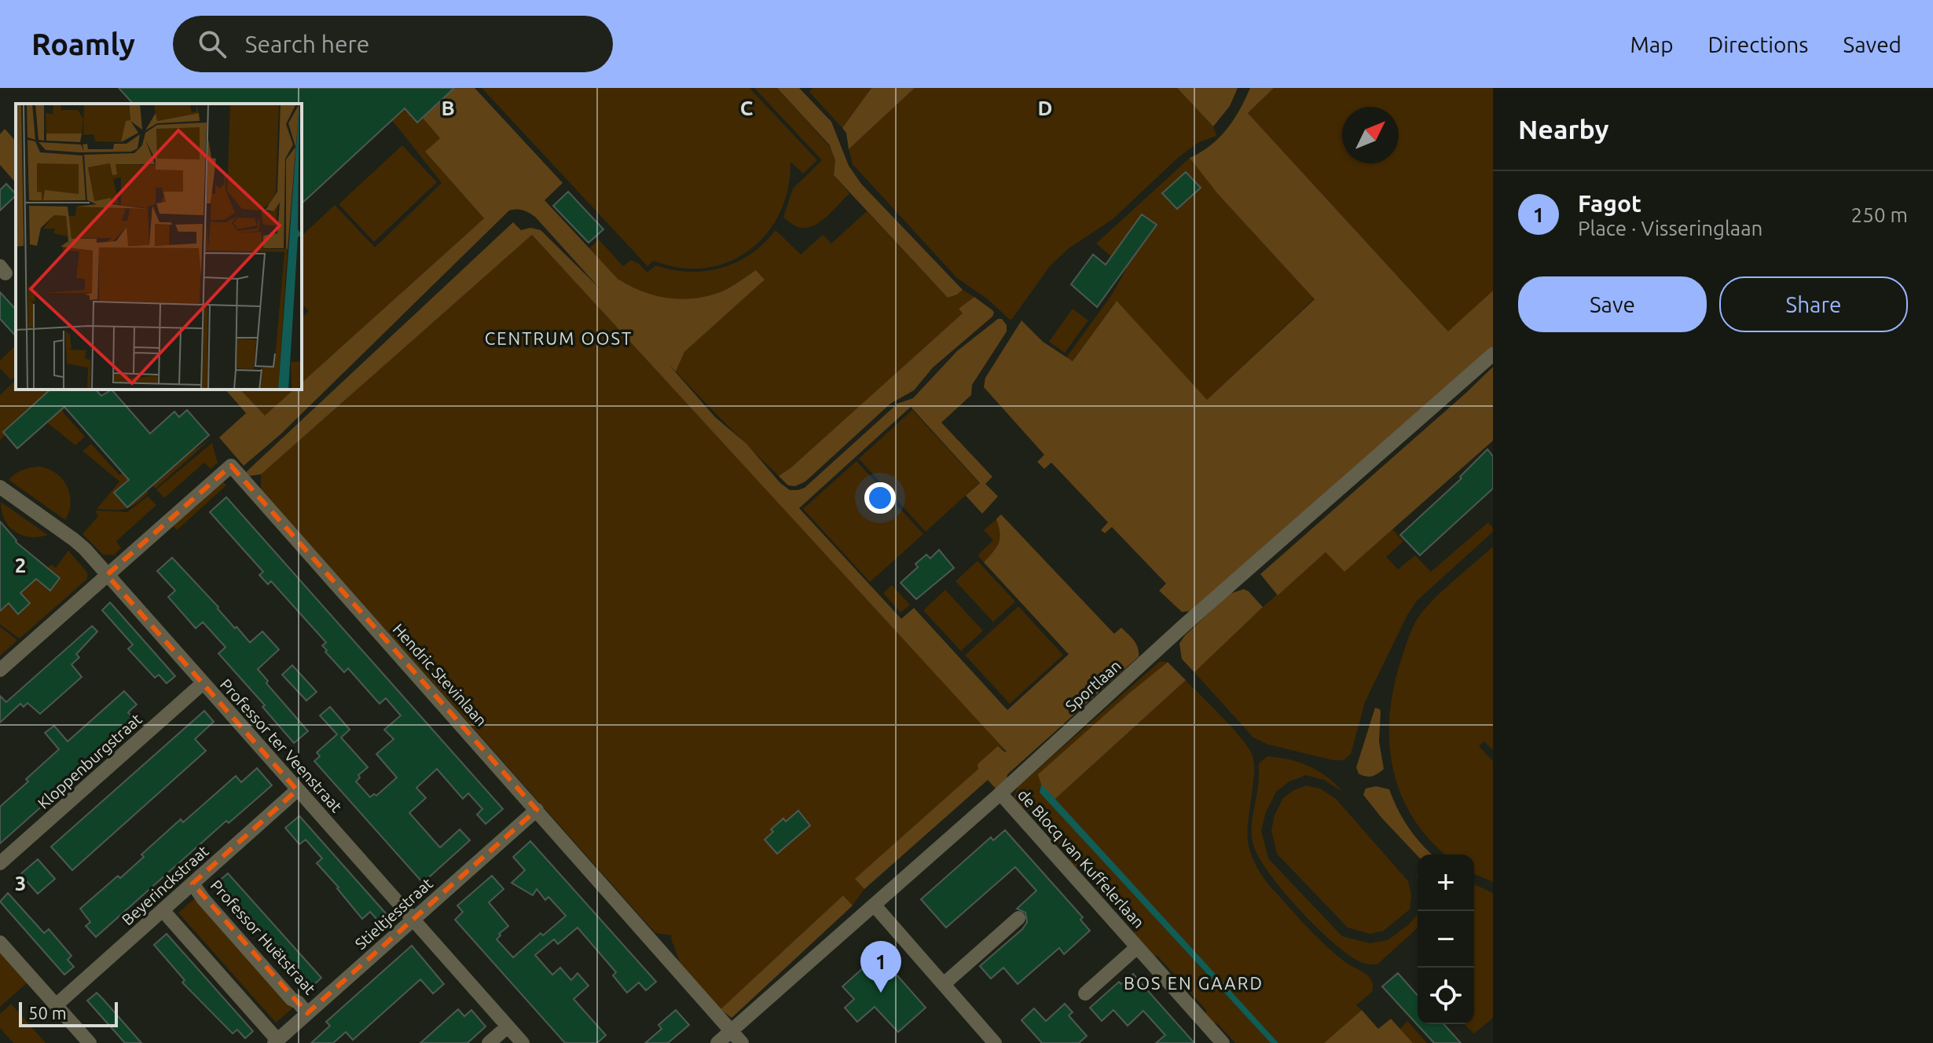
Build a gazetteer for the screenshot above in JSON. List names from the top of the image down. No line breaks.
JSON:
{"streets":{"street":["Hendric Stevinlaan","Sportlaan","Professor ter Veenstraat","Kloppenburgstraat","de Blocq van Kuffelerlaan","Beyerinckstraat","Stieltjesstraat","Professor Huëtstraat"]},"crossings":[["Hendric Stevinlaan","Sportlaan"],["Hendric Stevinlaan","Professor ter Veenstraat"],["Hendric Stevinlaan","Stieltjesstraat"],["Sportlaan","de Blocq van Kuffelerlaan"],["Professor ter Veenstraat","Kloppenburgstraat"],["Professor ter Veenstraat","Beyerinckstraat"],["Professor ter Veenstraat","Stieltjesstraat"],["Beyerinckstraat","Professor Huëtstraat"],["Stieltjesstraat","Professor Huëtstraat"]],"districts":["CENTRUM OOST","BOS EN GAARD"],"scale_bar":"50 m","north":"top right","page":{"header":"Roamly","search":"Search here","nav":["Map","Directions","Saved"],"heading":"Nearby","list":[{"mark":"1","name":"Fagot","note":"Place · Visseringlaan","value":"250 m"}],"buttons":["Save","Share"],"map_buttons":["+","−"],"pins":"1","scale":"50 m"},"grid":{"columns":["B","C","D"],"rows":["2","3"]}}
